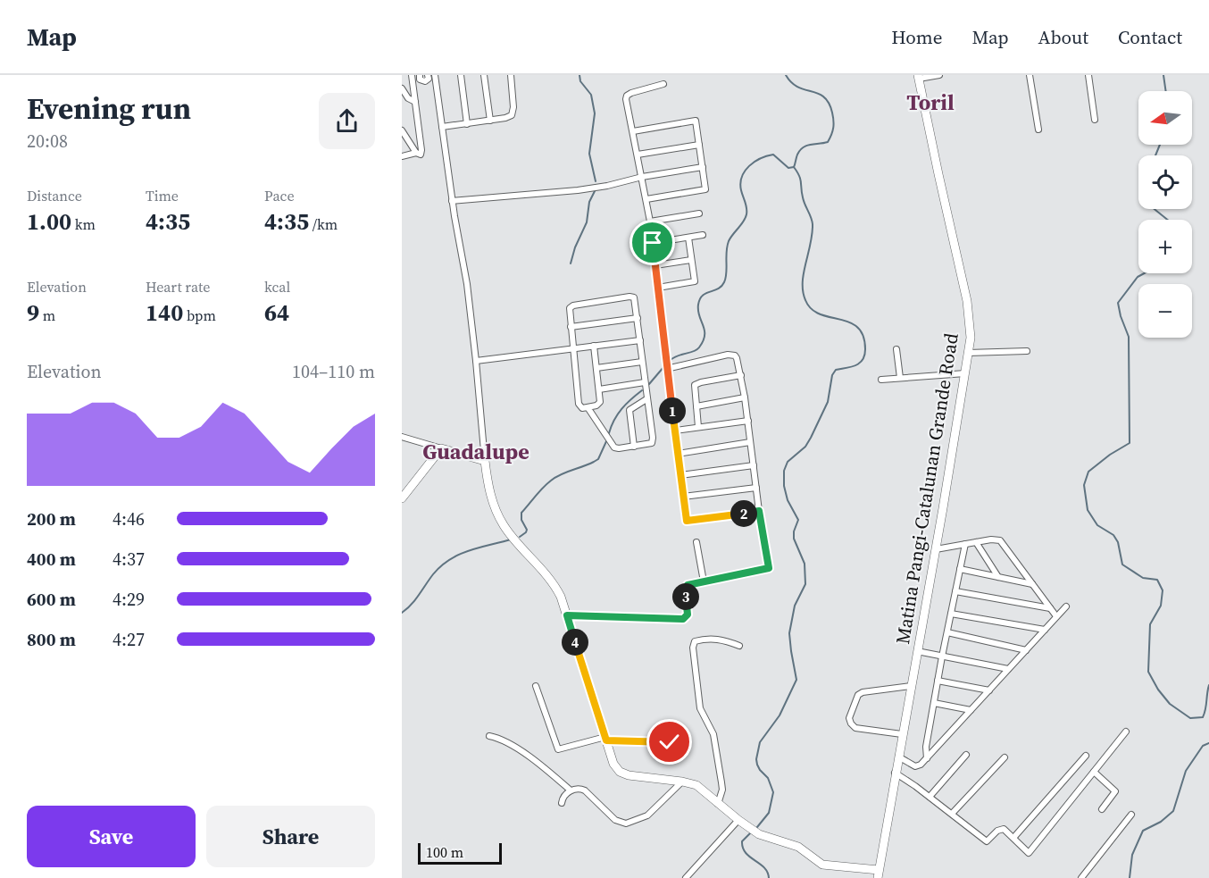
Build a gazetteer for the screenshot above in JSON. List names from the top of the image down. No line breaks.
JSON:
{"streets":{"street":["Matina Pangi-Catalunan Grande Road"]},"districts":["Toril","Guadalupe"],"scale_bar":"100 m","north":"left","page":{"header":"Map","nav":["Home","Map","About","Contact"],"heading":["Evening run","20:08"],"map_buttons":["+","−"],"stats":[["Distance","1.00 km"],["Time","4:35"],["Pace","4:35 /km"],["Elevation","9 m"],["Heart rate","140 bpm"],["kcal","64"]],"chart":["Elevation","104–110 m"],"pins":["1","2","3","4"],"list":[{"name":"200 m","note":"4:46"},{"name":"400 m","note":"4:37"},{"name":"600 m","note":"4:29"},{"name":"800 m","note":"4:27"}],"buttons":["Save","Share"],"scale":"100 m"}}
